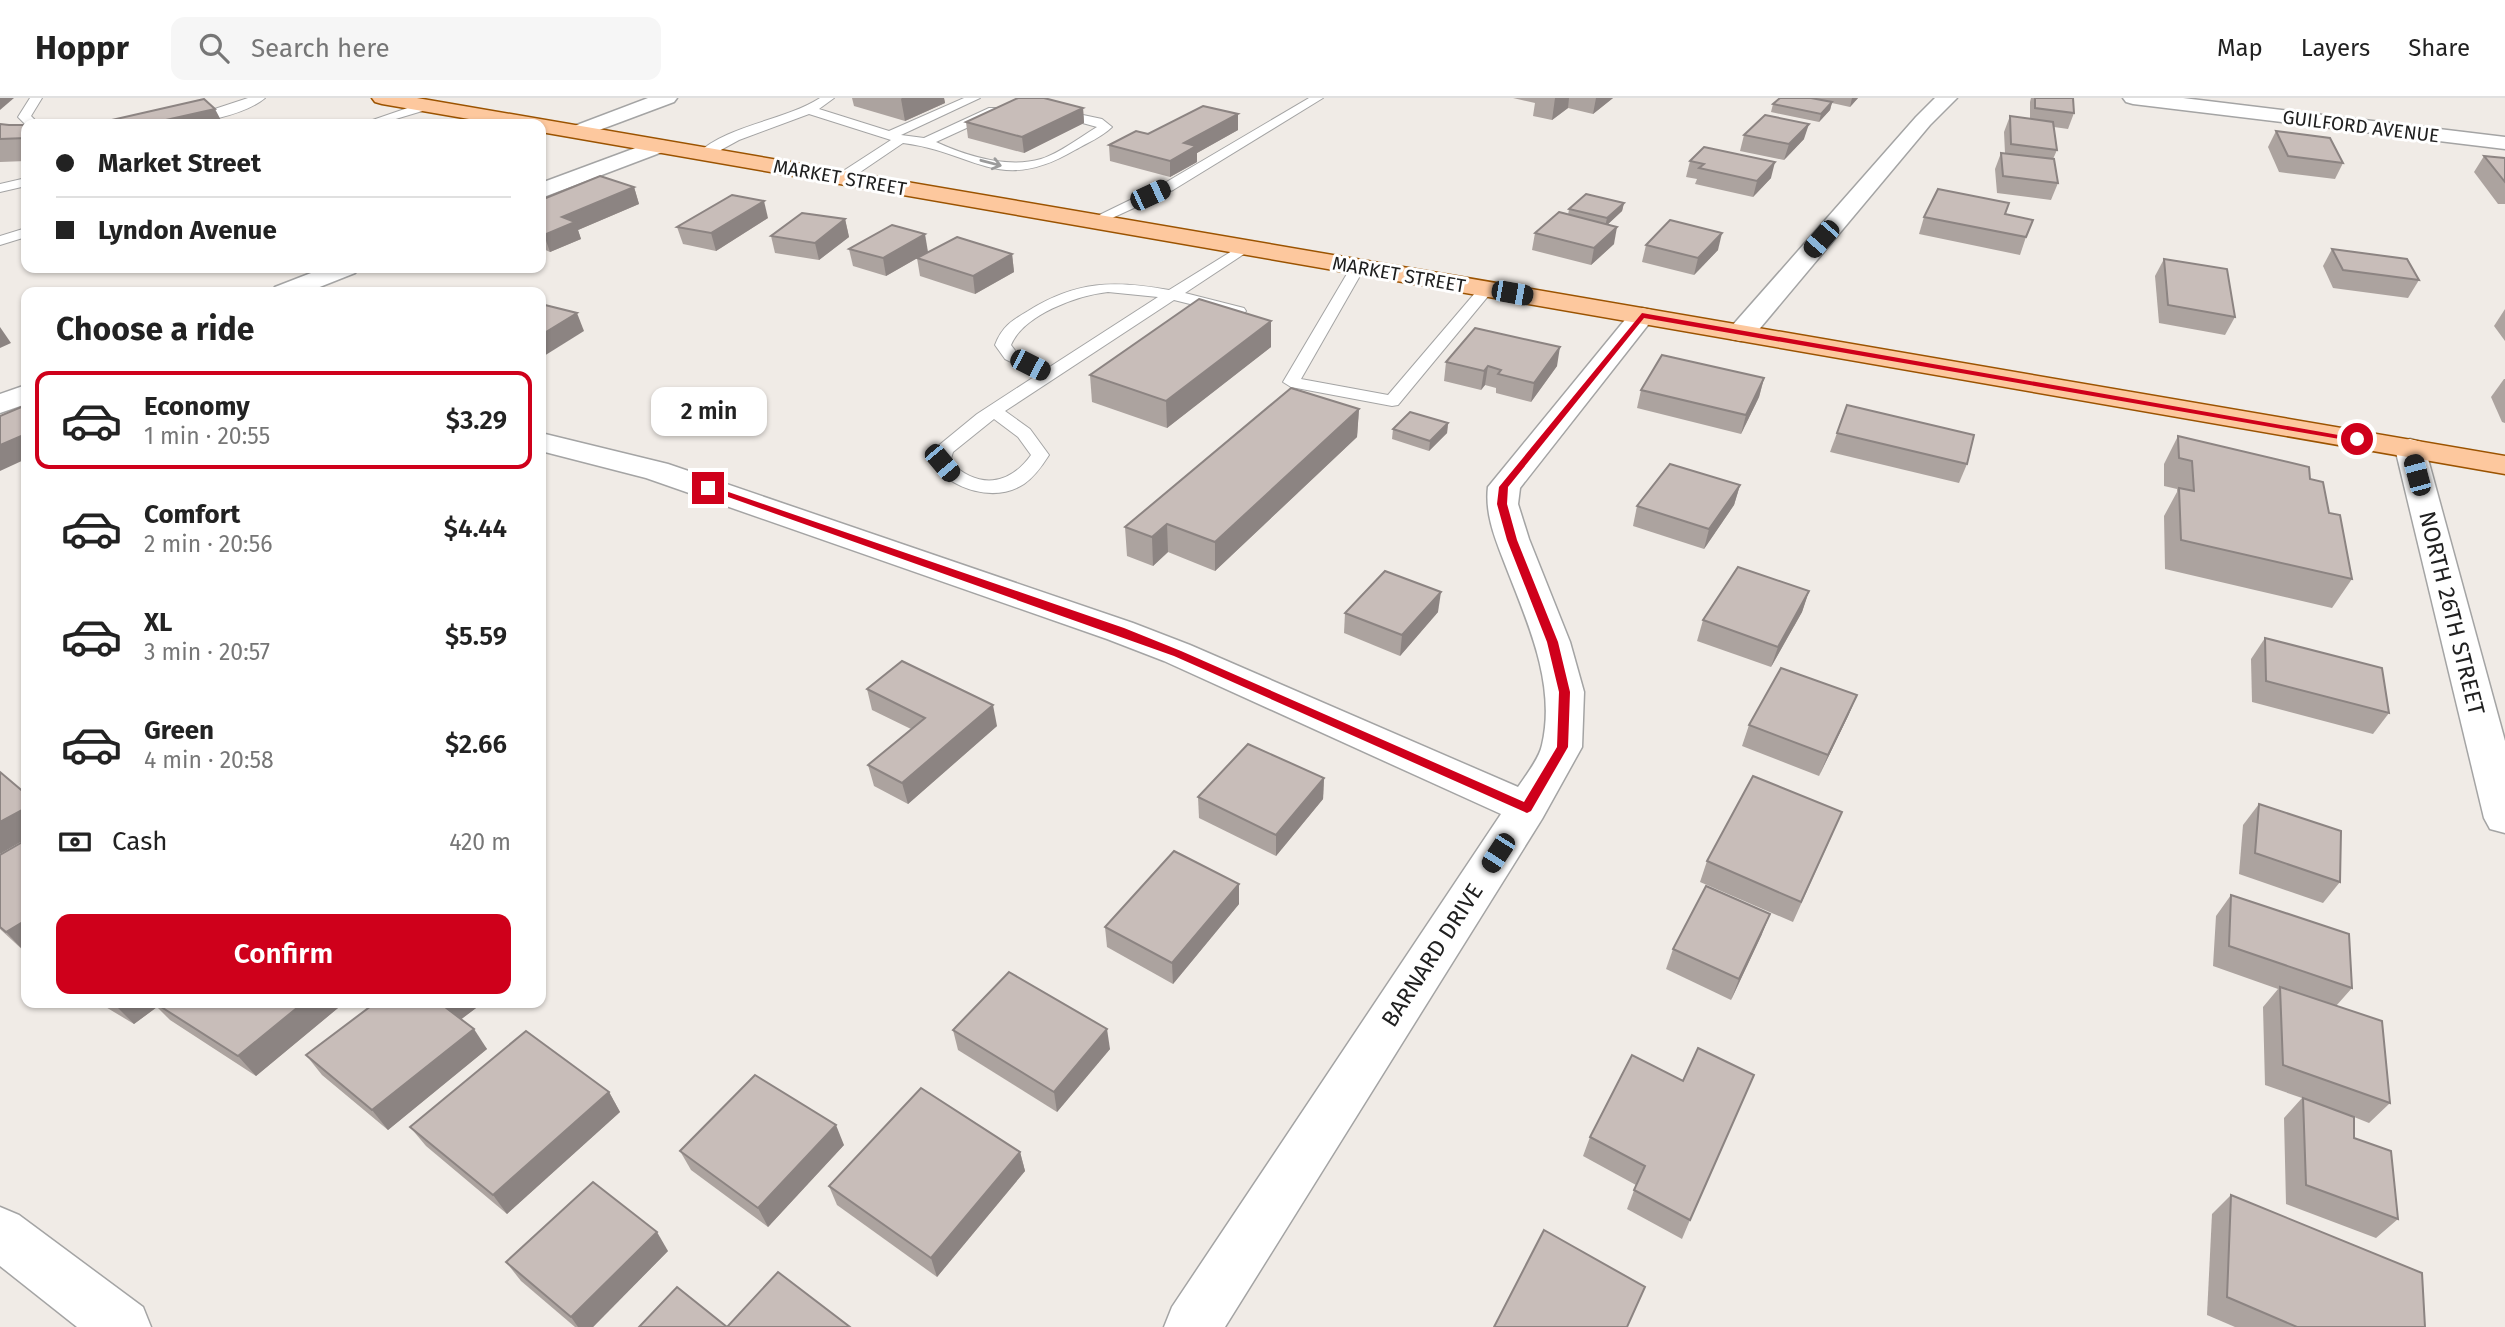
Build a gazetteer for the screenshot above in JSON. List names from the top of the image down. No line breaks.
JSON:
{"streets":{"main road":["MARKET STREET"],"street":["GUILFORD AVENUE","NORTH 26TH STREET","BARNARD DRIVE"]},"crossings":[["MARKET STREET","NORTH 26TH STREET"],["MARKET STREET","BARNARD DRIVE"]],"page":{"header":"Hoppr","search":"Search here","nav":["Map","Layers","Share"],"banner":["Market Street","Lyndon Avenue"],"heading":"Choose a ride","list":[{"name":"Economy","note":"1 min · 20:55","value":"$3.29"},{"name":"Comfort","note":"2 min · 20:56","value":"$4.44"},{"name":"XL","note":"3 min · 20:57","value":"$5.59"},{"name":"Green","note":"4 min · 20:58","value":"$2.66"}],"bubble":"2 min","pay":["Cash","420 m"],"buttons":"Confirm"}}
